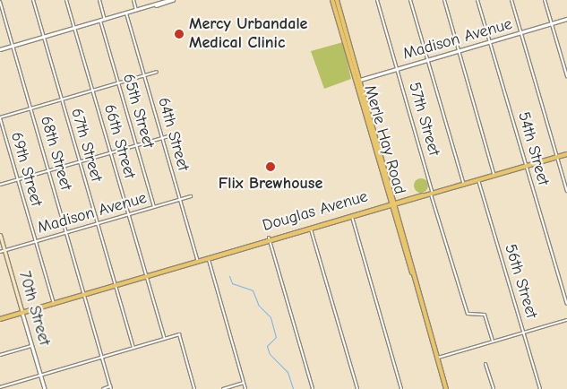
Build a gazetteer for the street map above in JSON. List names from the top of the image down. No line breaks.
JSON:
{"streets":{"main road":["Merle Hay Road","Douglas Avenue","70th Street"],"street":["Madison Avenue","65th Street","57th Street","64th Street","66th Street","67th Street","54th Street","68th Street","69th Street","56th Street"]},"crossings":[["Madison Avenue","65th Street"],["Madison Avenue","57th Street"],["Madison Avenue","64th Street"],["Madison Avenue","Merle Hay Road"],["Madison Avenue","66th Street"],["Madison Avenue","67th Street"],["Madison Avenue","54th Street"],["Madison Avenue","68th Street"],["Madison Avenue","69th Street"],["Madison Avenue","70th Street"],["57th Street","Douglas Avenue"],["64th Street","Douglas Avenue"],["Merle Hay Road","Douglas Avenue"],["66th Street","Douglas Avenue"],["67th Street","Douglas Avenue"],["54th Street","Douglas Avenue"],["68th Street","Douglas Avenue"],["69th Street","Douglas Avenue"],["Douglas Avenue","56th Street"],["Douglas Avenue","70th Street"]],"places":["Mercy Urbandale Medical Clinic","Flix Brewhouse"]}
